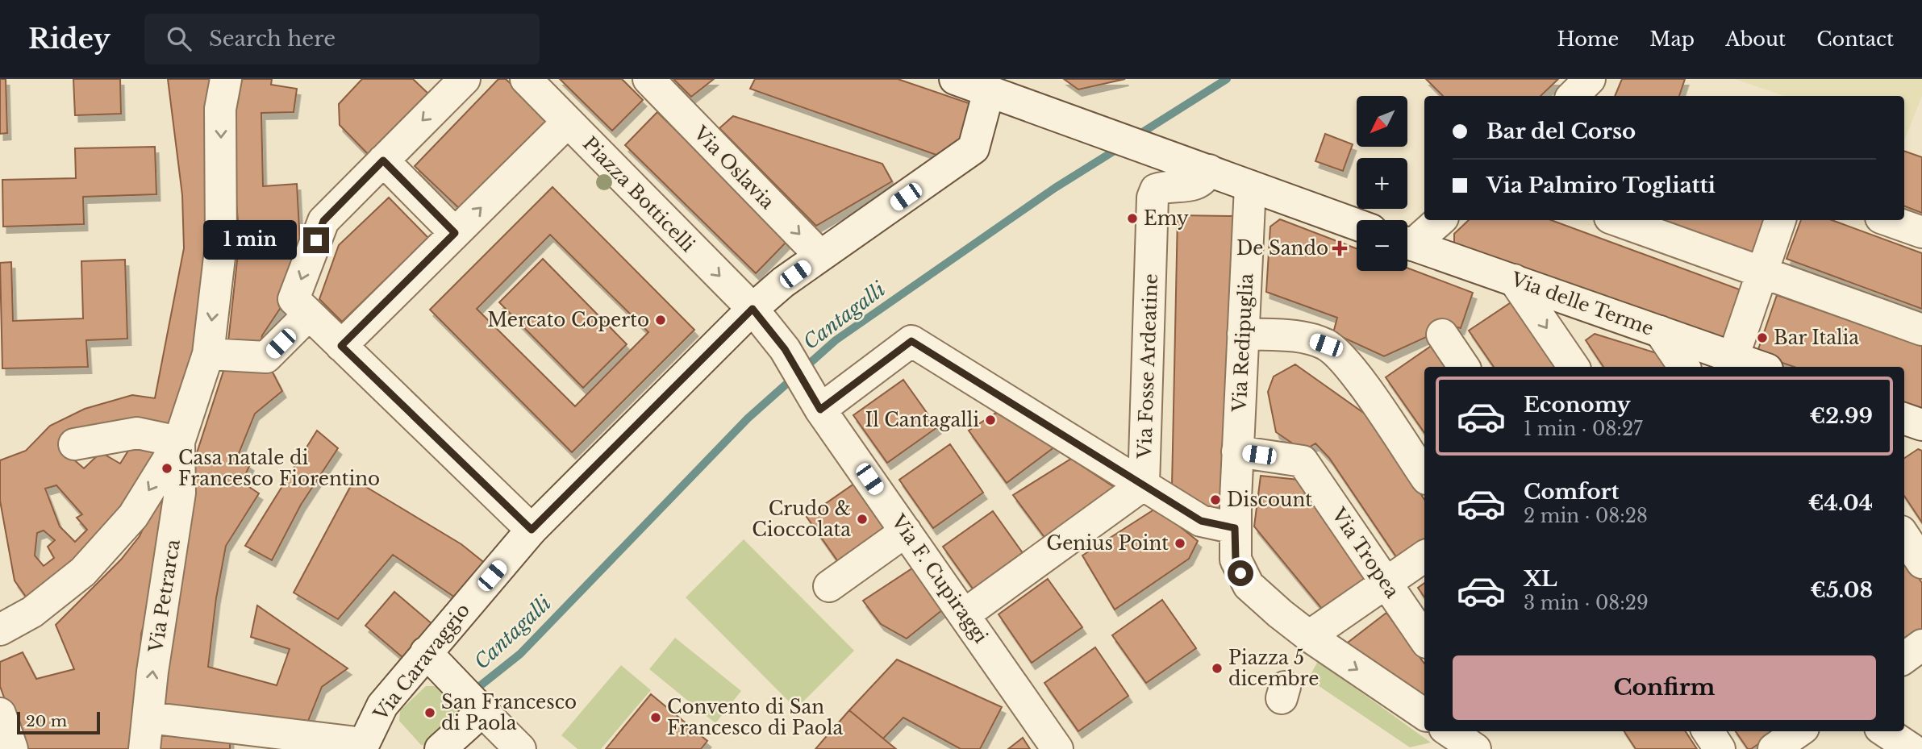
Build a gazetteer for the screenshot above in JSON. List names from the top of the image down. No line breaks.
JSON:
{"streets":{"street":["Via Oslavia","Piazza Botticelli","Via delle Terme","Via Redipuglia","Via Fosse Ardeatine","Via Tropea","Via F. Cupiraggi","Via Petrarca","Via Caravaggio"]},"crossings":[["Via Oslavia","Via Caravaggio"],["Piazza Botticelli","Via F. Cupiraggi"],["Piazza Botticelli","Via Caravaggio"],["Via Redipuglia","Via Tropea"],["Via Fosse Ardeatine","Via F. Cupiraggi"]],"one_way":["Via Oslavia","Piazza Botticelli","Via Petrarca"],"water":["Cantagalli"],"places":{"other":["Emy","Mercato Coperto","Bar Italia","Il Cantagalli","Casa natale di Francesco Fiorentino","Discount","Crudo & Cioccolata","Genius Point","Piazza 5 dicembre","San Francesco di Paola","Convento di San Francesco di Paola"],"health":["De Sando"]},"scale_bar":"20 m","north":"bottom left","page":{"header":"Ridey","search":"Search here","nav":["Home","Map","About","Contact"],"map_buttons":["+","−"],"banner":["Bar del Corso","Via Palmiro Togliatti"],"bubble":"1 min","list":[{"name":"Economy","note":"1 min · 08:27","value":"€2.99"},{"name":"Comfort","note":"2 min · 08:28","value":"€4.04"},{"name":"XL","note":"3 min · 08:29","value":"€5.08"}],"buttons":"Confirm","scale":"20 m"}}
